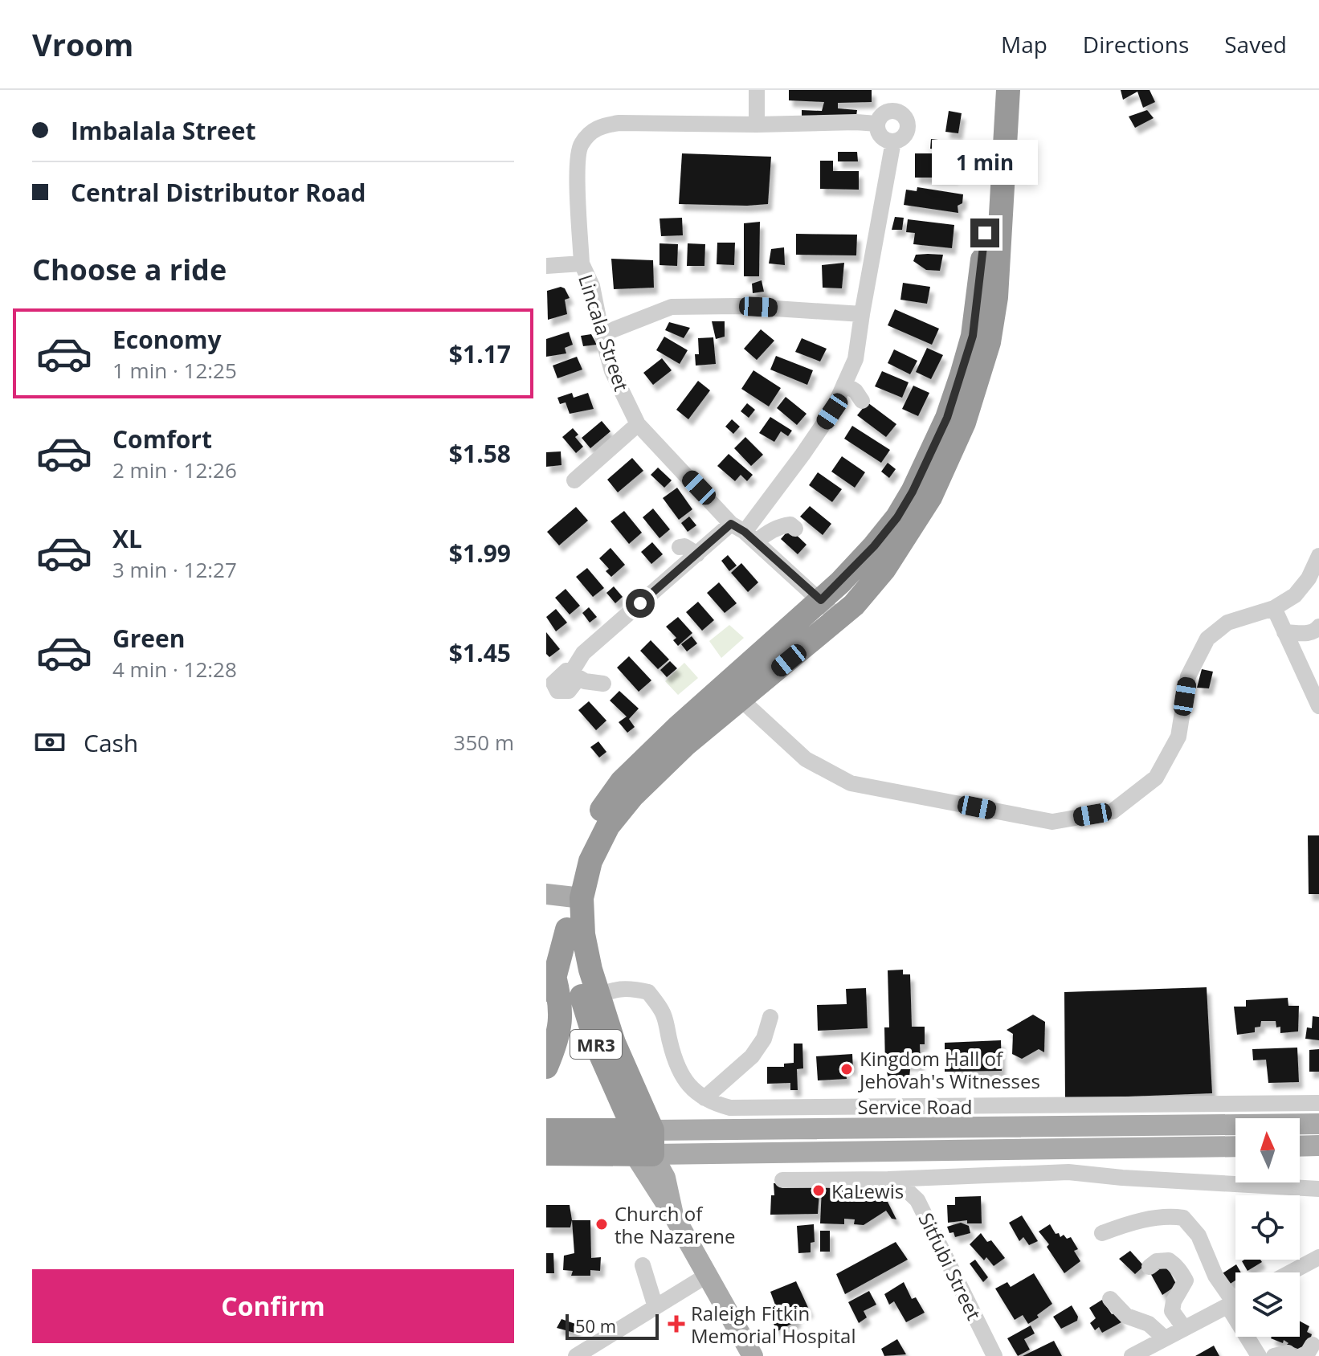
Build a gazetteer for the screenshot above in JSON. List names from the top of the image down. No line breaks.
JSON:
{"streets":{"highway":["MR3"],"street":["Lincala Street","Service Road","Sitfubi Street"]},"crossings":[["Lincala Street","MR3"],["MR3","Service Road"]],"places":{"other":["Kingdom Hall of Jehovah's Witnesses","KaLewis","Church of the Nazarene"],"health":["Raleigh Fitkin Memorial Hospital"]},"scale_bar":"50 m","north":"top","page":{"header":"Vroom","nav":["Map","Directions","Saved"],"banner":["Imbalala Street","Central Distributor Road"],"bubble":"1 min","heading":"Choose a ride","list":[{"name":"Economy","note":"1 min · 12:25","value":"$1.17"},{"name":"Comfort","note":"2 min · 12:26","value":"$1.58"},{"name":"XL","note":"3 min · 12:27","value":"$1.99"},{"name":"Green","note":"4 min · 12:28","value":"$1.45"}],"pay":["Cash","350 m"],"buttons":"Confirm","scale":"50 m"}}
